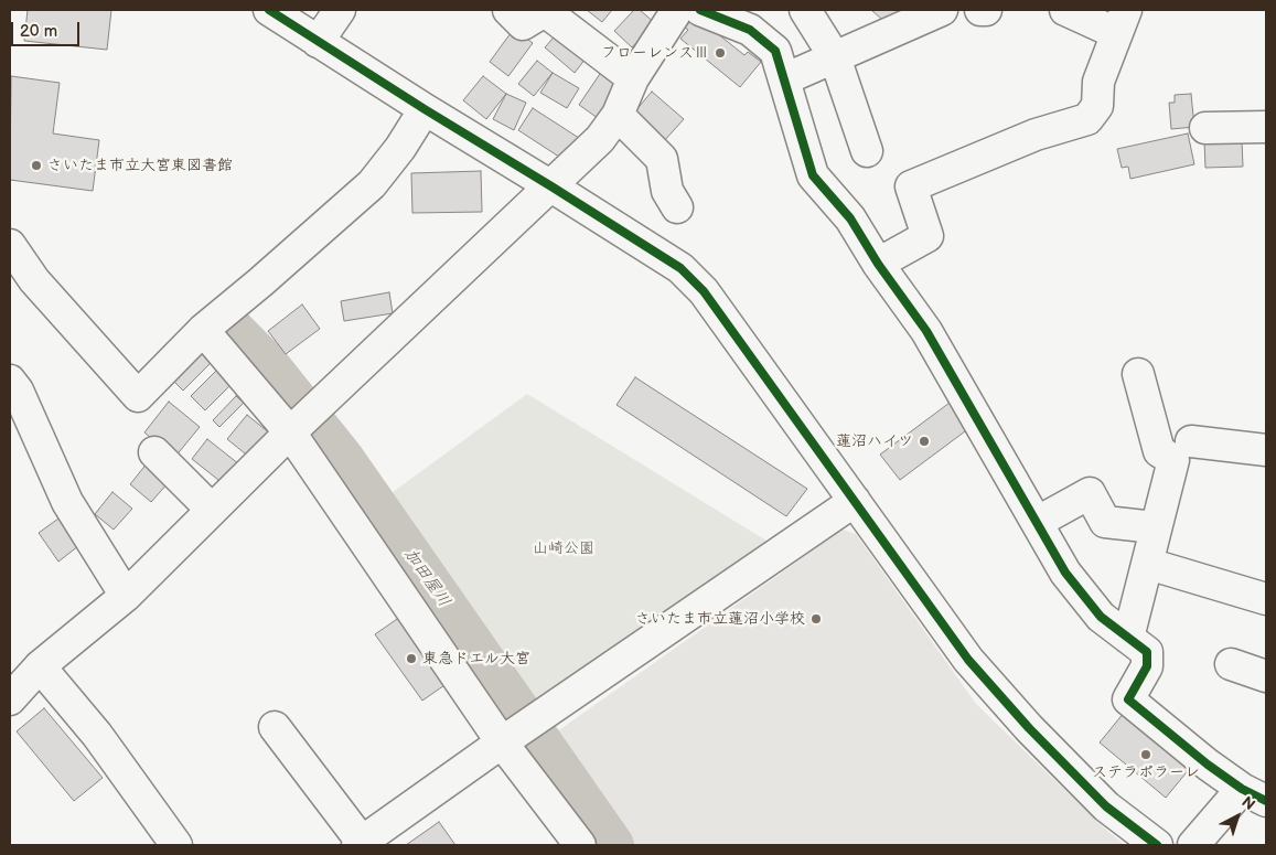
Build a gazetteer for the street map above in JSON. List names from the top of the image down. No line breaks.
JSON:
{"water":["加田屋川"],"parks":["山崎公園"],"places":["フローレンスⅢ","さいたま市立大宮東図書館","蓮沼ハイツ","さいたま市立蓮沼小学校","東急ドエル大宮","ステラポラーレ"],"scale_bar":"20 m","north":"top right"}
